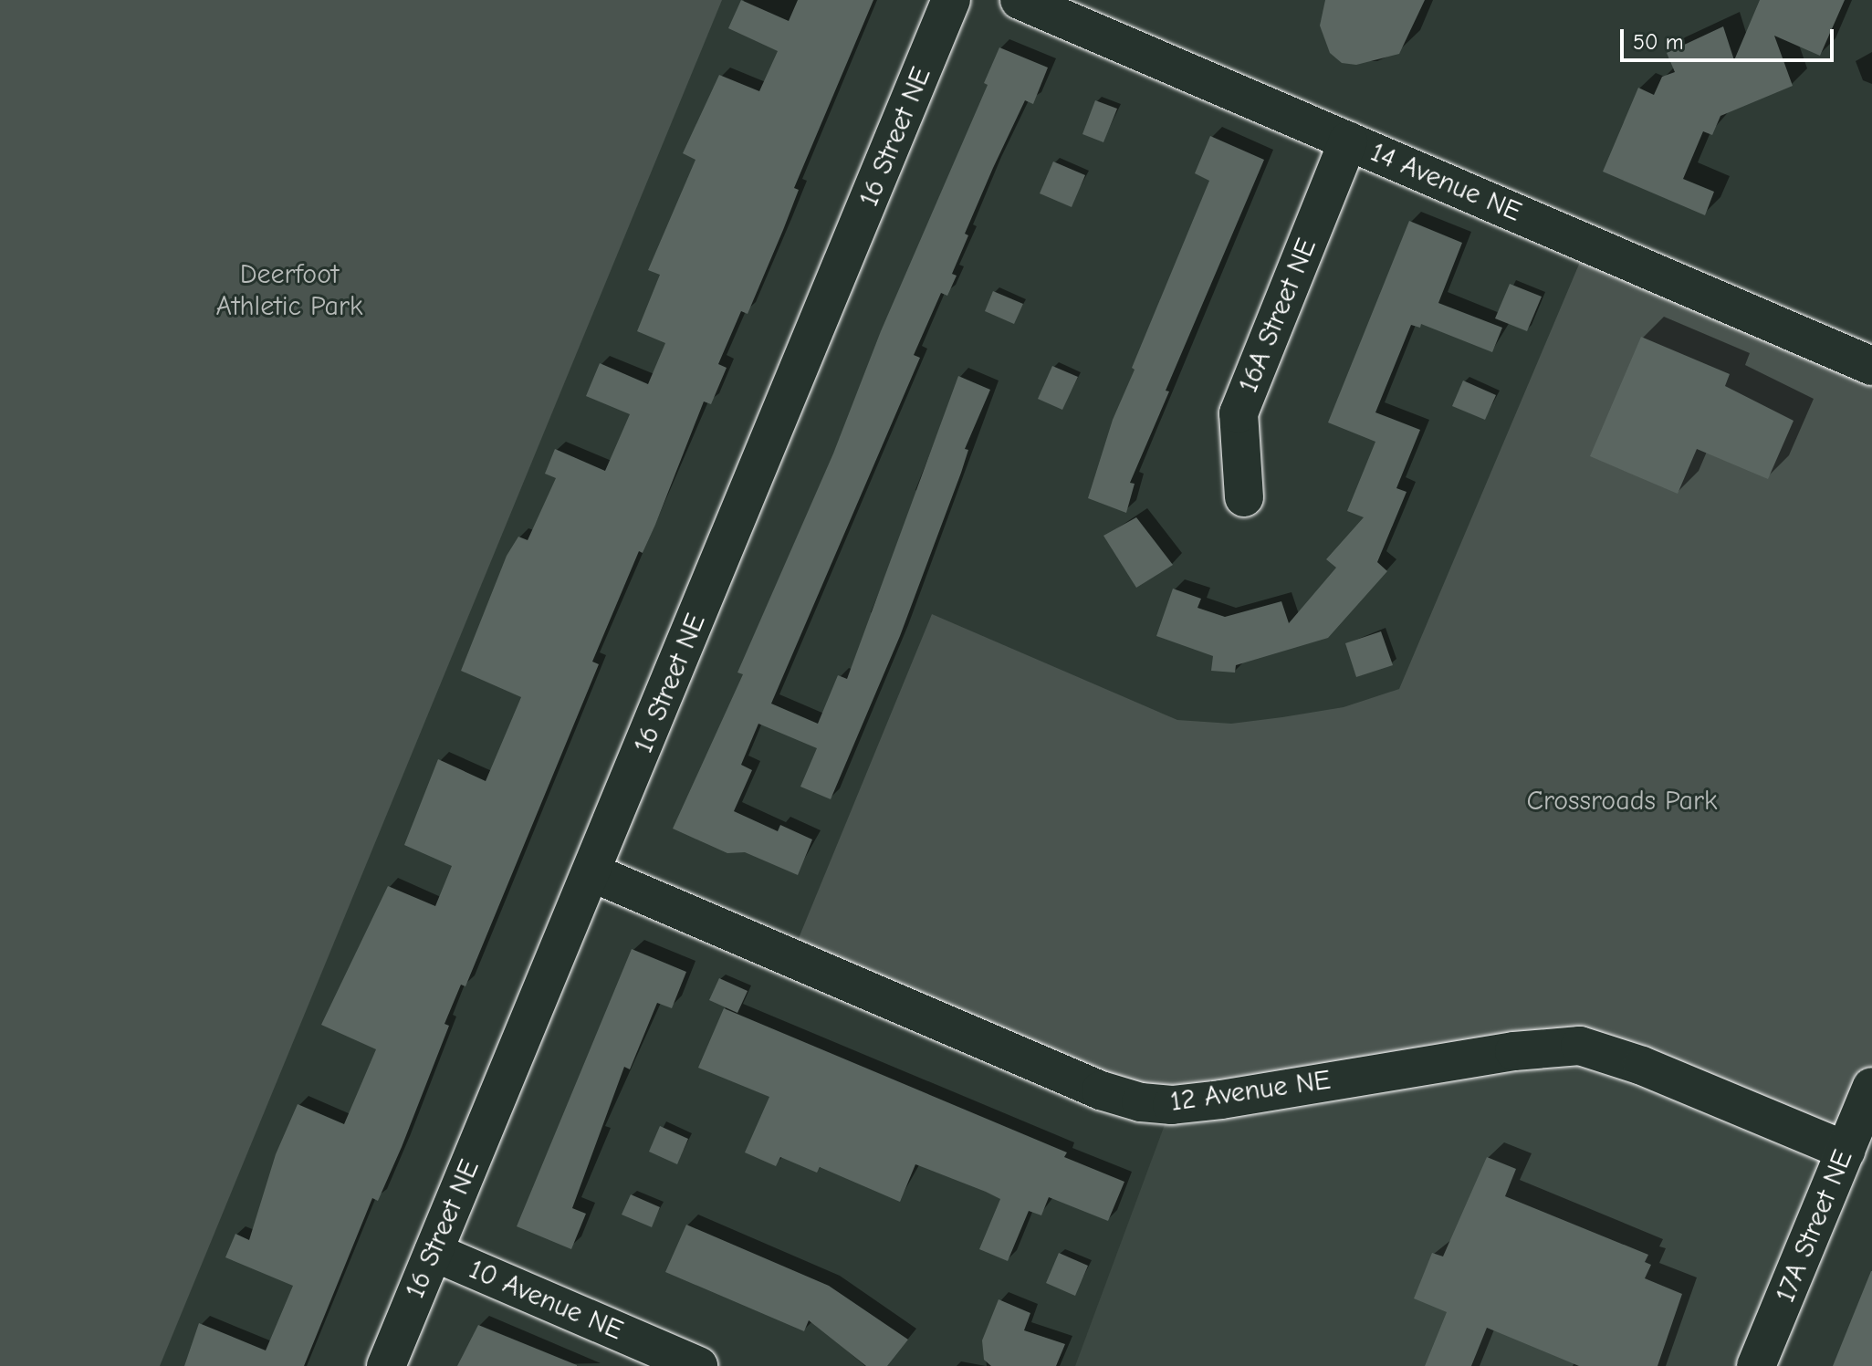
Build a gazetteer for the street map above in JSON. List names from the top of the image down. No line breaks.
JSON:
{"streets":{"street":["16 Street NE","14 Avenue NE","16A Street NE","12 Avenue NE","17A Street NE","10 Avenue NE"]},"crossings":[["16 Street NE","12 Avenue NE"],["16 Street NE","10 Avenue NE"],["14 Avenue NE","16A Street NE"],["12 Avenue NE","17A Street NE"]],"parks":["Deerfoot Athletic Park","Crossroads Park"],"scale_bar":"50 m"}
